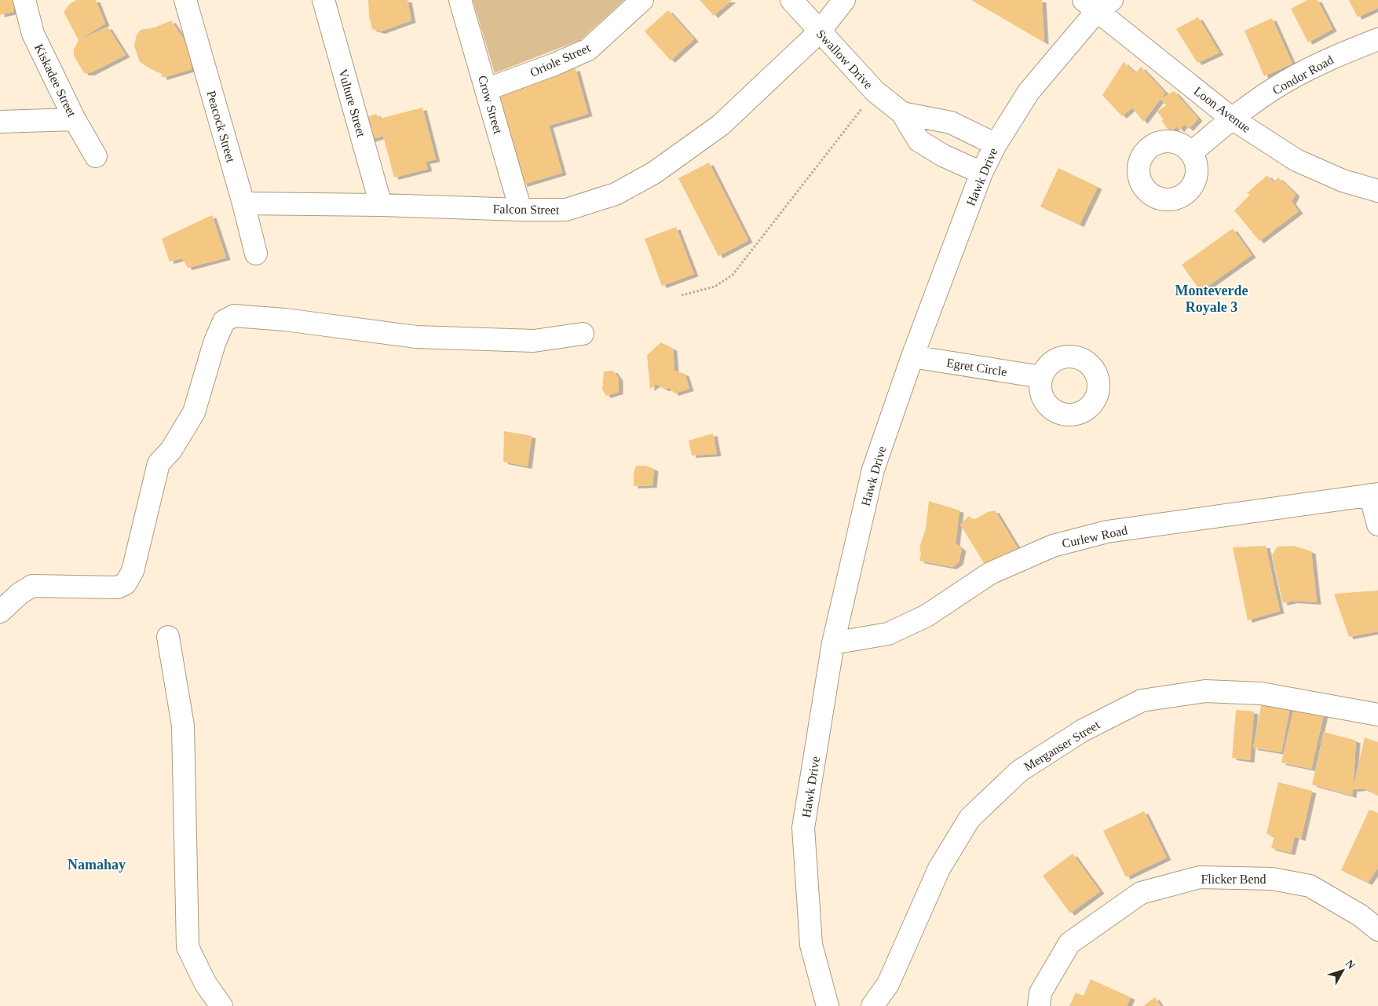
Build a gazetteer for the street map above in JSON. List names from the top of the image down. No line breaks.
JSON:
{"streets":{"street":["Swallow Drive","Oriole Street","Condor Road","Kiskadee Street","Vulture Street","Crow Street","Loon Avenue","Peacock Street","Hawk Drive","Falcon Street","Egret Circle","Curlew Road","Merganser Street","Flicker Bend"]},"crossings":[["Swallow Drive","Hawk Drive"],["Swallow Drive","Falcon Street"],["Oriole Street","Crow Street"],["Condor Road","Loon Avenue"],["Vulture Street","Falcon Street"],["Crow Street","Falcon Street"],["Loon Avenue","Hawk Drive"],["Peacock Street","Falcon Street"],["Hawk Drive","Egret Circle"],["Hawk Drive","Curlew Road"]],"districts":["Monteverde Royale 3","Namahay"],"north":"top right"}
